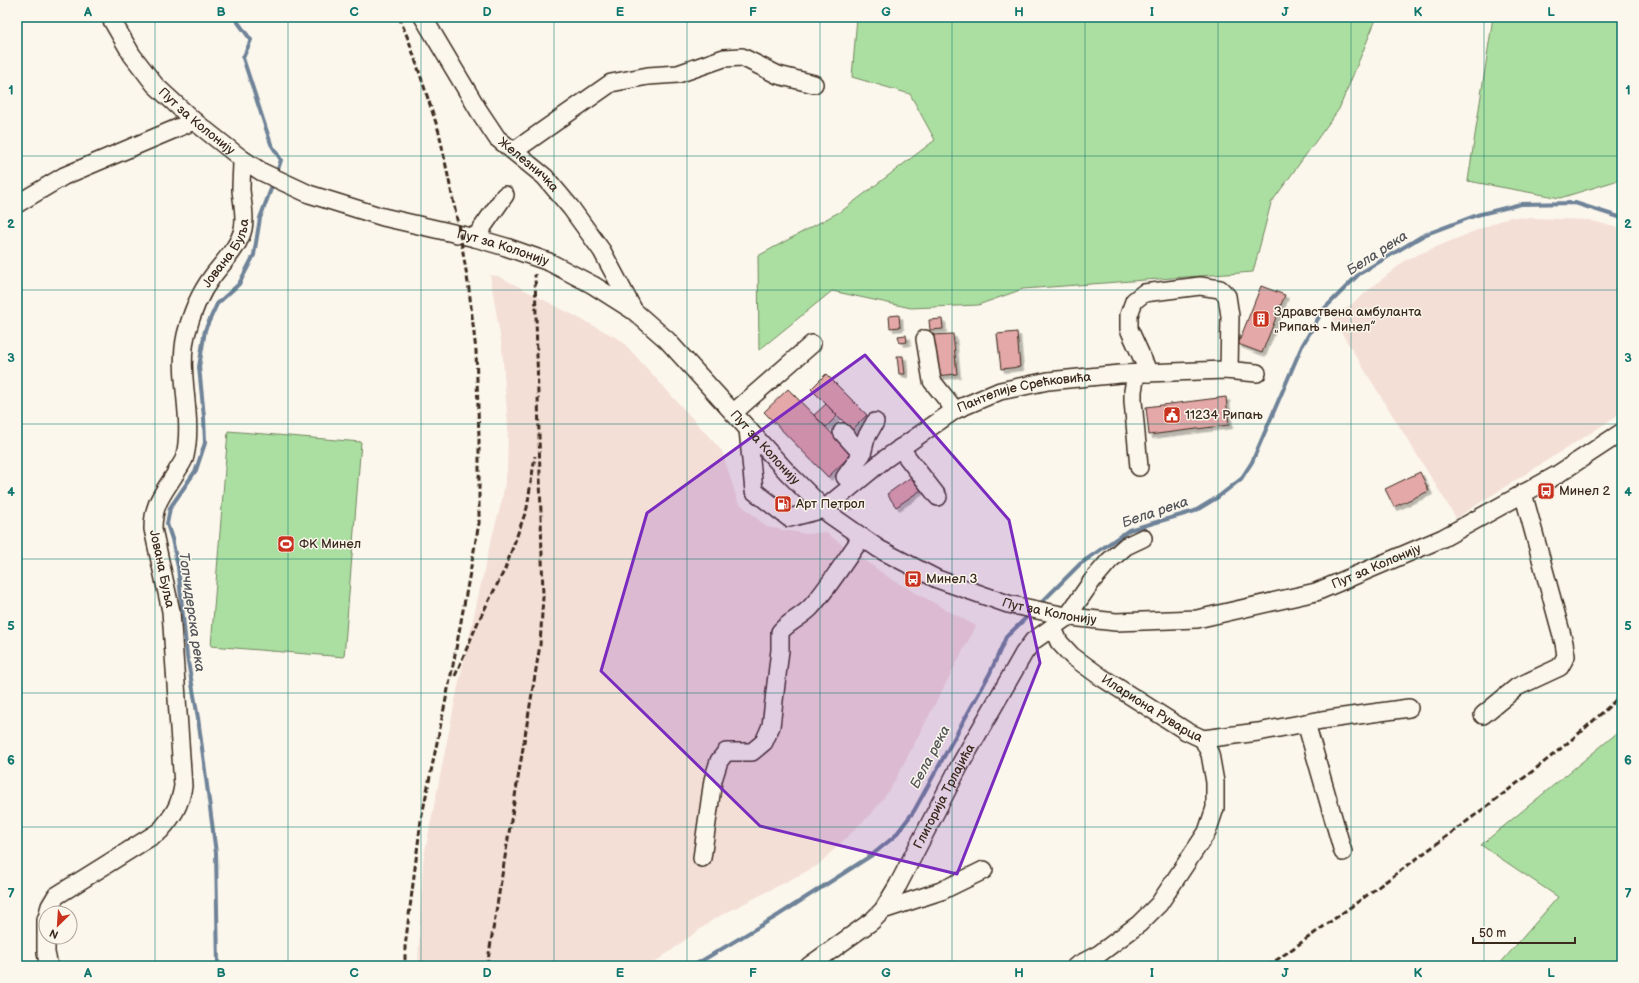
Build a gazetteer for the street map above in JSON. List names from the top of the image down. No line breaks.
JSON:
{"streets":{"street":["Пут за Колонију","Железничка","Јована Буља","Пантелије Срећковића","Илариона Руварца","Глигорија Трлајића"]},"crossings":[["Пут за Колонију","Железничка"],["Пут за Колонију","Јована Буља"],["Пут за Колонију","Пантелије Срећковића"],["Пут за Колонију","Илариона Руварца"],["Пут за Колонију","Глигорија Трлајића"],["Илариона Руварца","Глигорија Трлајића"]],"water":["Бела река","Топчидерска река"],"places":{"building":["Здравствена амбуланта „Рипањ - Минел”"],"public building":["11234 Рипањ"],"bus stop":["Минел 2","Минел 3"],"fuel station":["Арт Петрол"],"sports":["ФК Минел"]},"scale_bar":"50 m","north":"bottom left","grid":{"columns":["A","B","C","D","E","F","G","H","I","J","K","L"],"rows":["1","2","3","4","5","6","7"]}}
